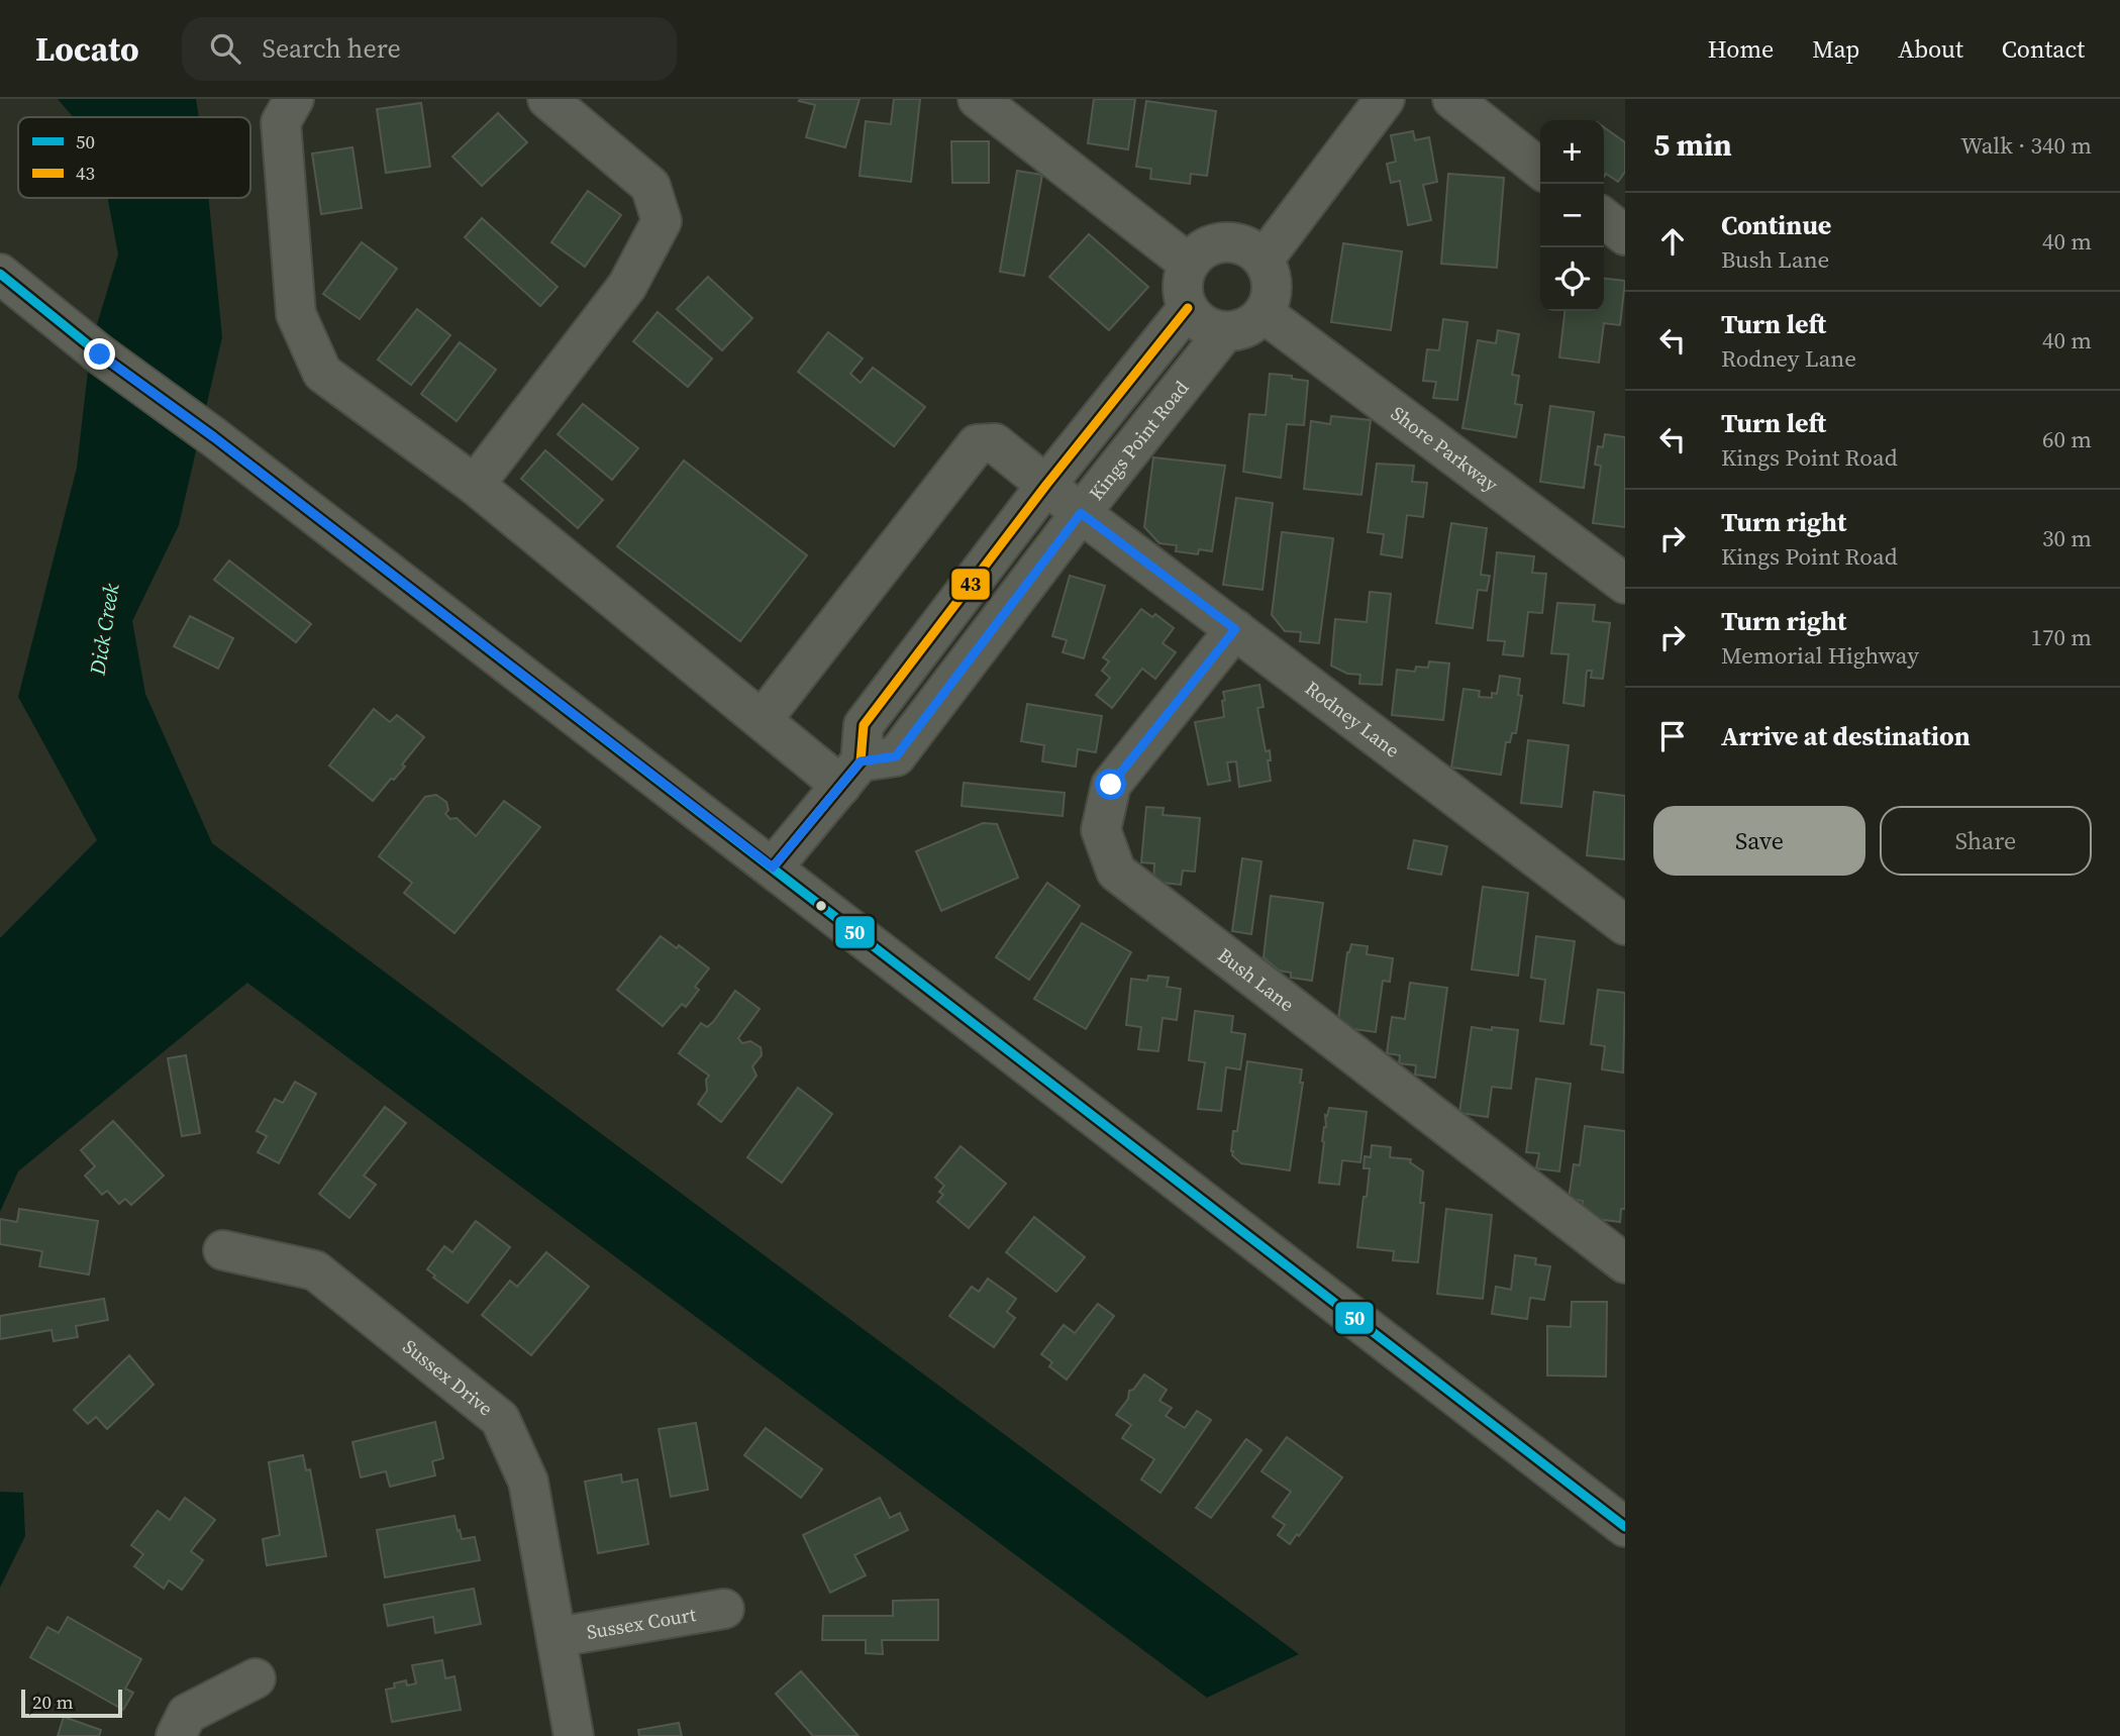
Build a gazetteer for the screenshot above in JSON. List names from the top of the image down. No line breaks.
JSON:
{"streets":{"street":["Kings Point Road","Shore Parkway","Rodney Lane","Bush Lane","Sussex Drive","Sussex Court"]},"crossings":[["Kings Point Road","Shore Parkway"],["Kings Point Road","Rodney Lane"],["Rodney Lane","Bush Lane"],["Sussex Drive","Sussex Court"]],"water":["Dick Creek"],"lines":["transit line 50","transit line 43"],"legend":["50","43"],"scale_bar":"20 m","page":{"header":"Locato","search":"Search here","nav":["Home","Map","About","Contact"],"heading":["5 min","Walk · 340 m"],"map_buttons":["+","−"],"list":[["Continue","Bush Lane","40 m"],["Turn left","Rodney Lane","40 m"],["Turn left","Kings Point Road","60 m"],["Turn right","Kings Point Road","30 m"],["Turn right","Memorial Highway","170 m"],"Arrive at destination"],"buttons":["Save","Share"],"scale":"20 m"}}
